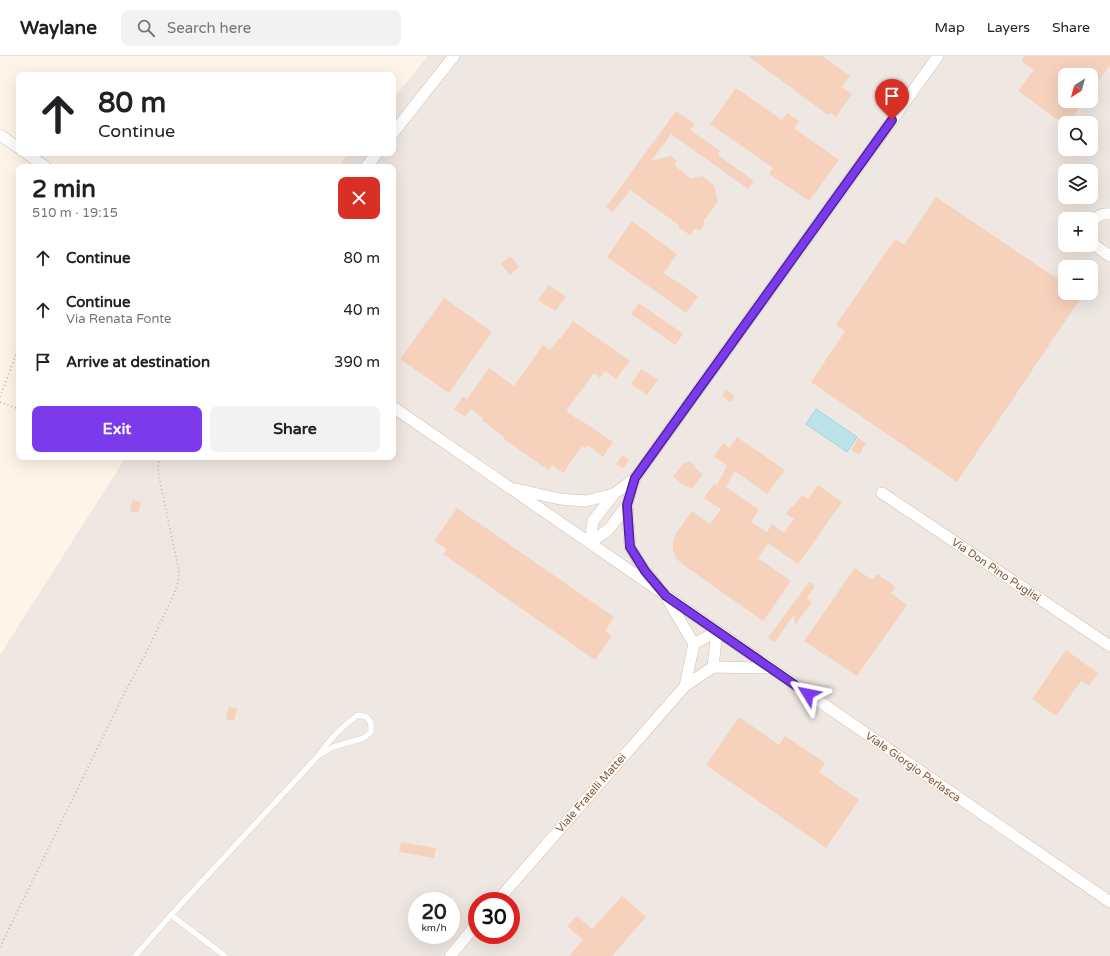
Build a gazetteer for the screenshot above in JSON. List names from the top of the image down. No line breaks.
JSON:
{"streets":{"street":["Via Don Pino Puglisi","Viale Giorgio Perlasca","Viale Fratelli Mattei"]},"north":"bottom left","page":{"header":"Waylane","search":"Search here","nav":["Map","Layers","Share"],"map_buttons":["+","−"],"turn":["80 m","Continue"],"heading":["2 min","510 m · 19:15"],"list":[{"name":"Continue","value":"80 m"},{"name":"Continue","note":"Via Renata Fonte","value":"40 m"},{"name":"Arrive at destination","value":"390 m"}],"buttons":["Exit","Share"],"speed":"20 km/h","limit":"30"}}
